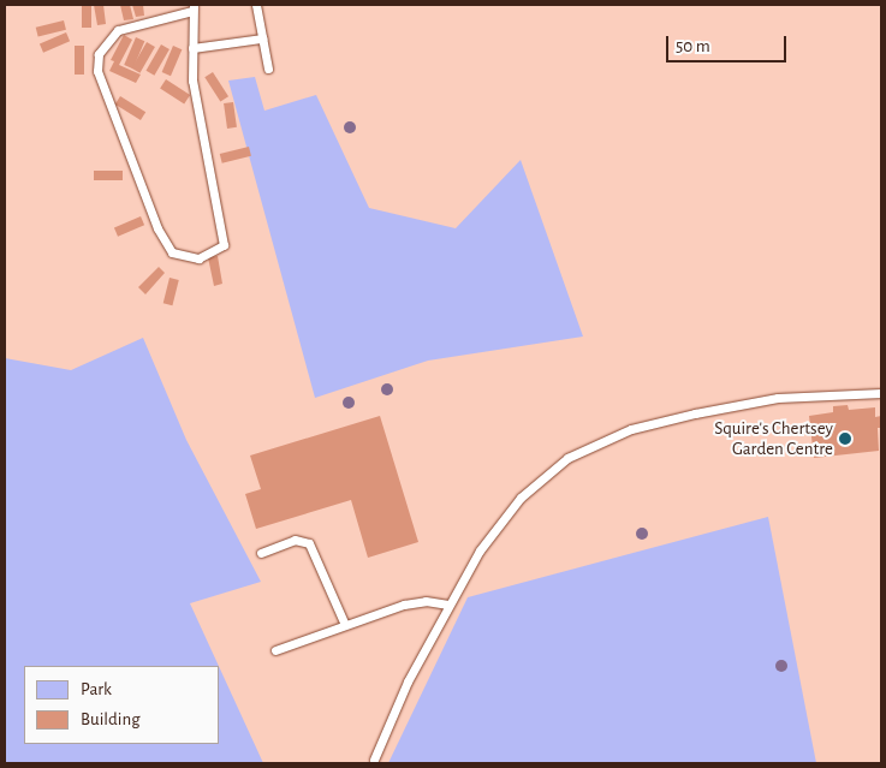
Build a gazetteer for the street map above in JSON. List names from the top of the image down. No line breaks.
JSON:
{"places":["Squire's Chertsey Garden Centre"],"legend":["Park","Building"],"scale_bar":"50 m"}
